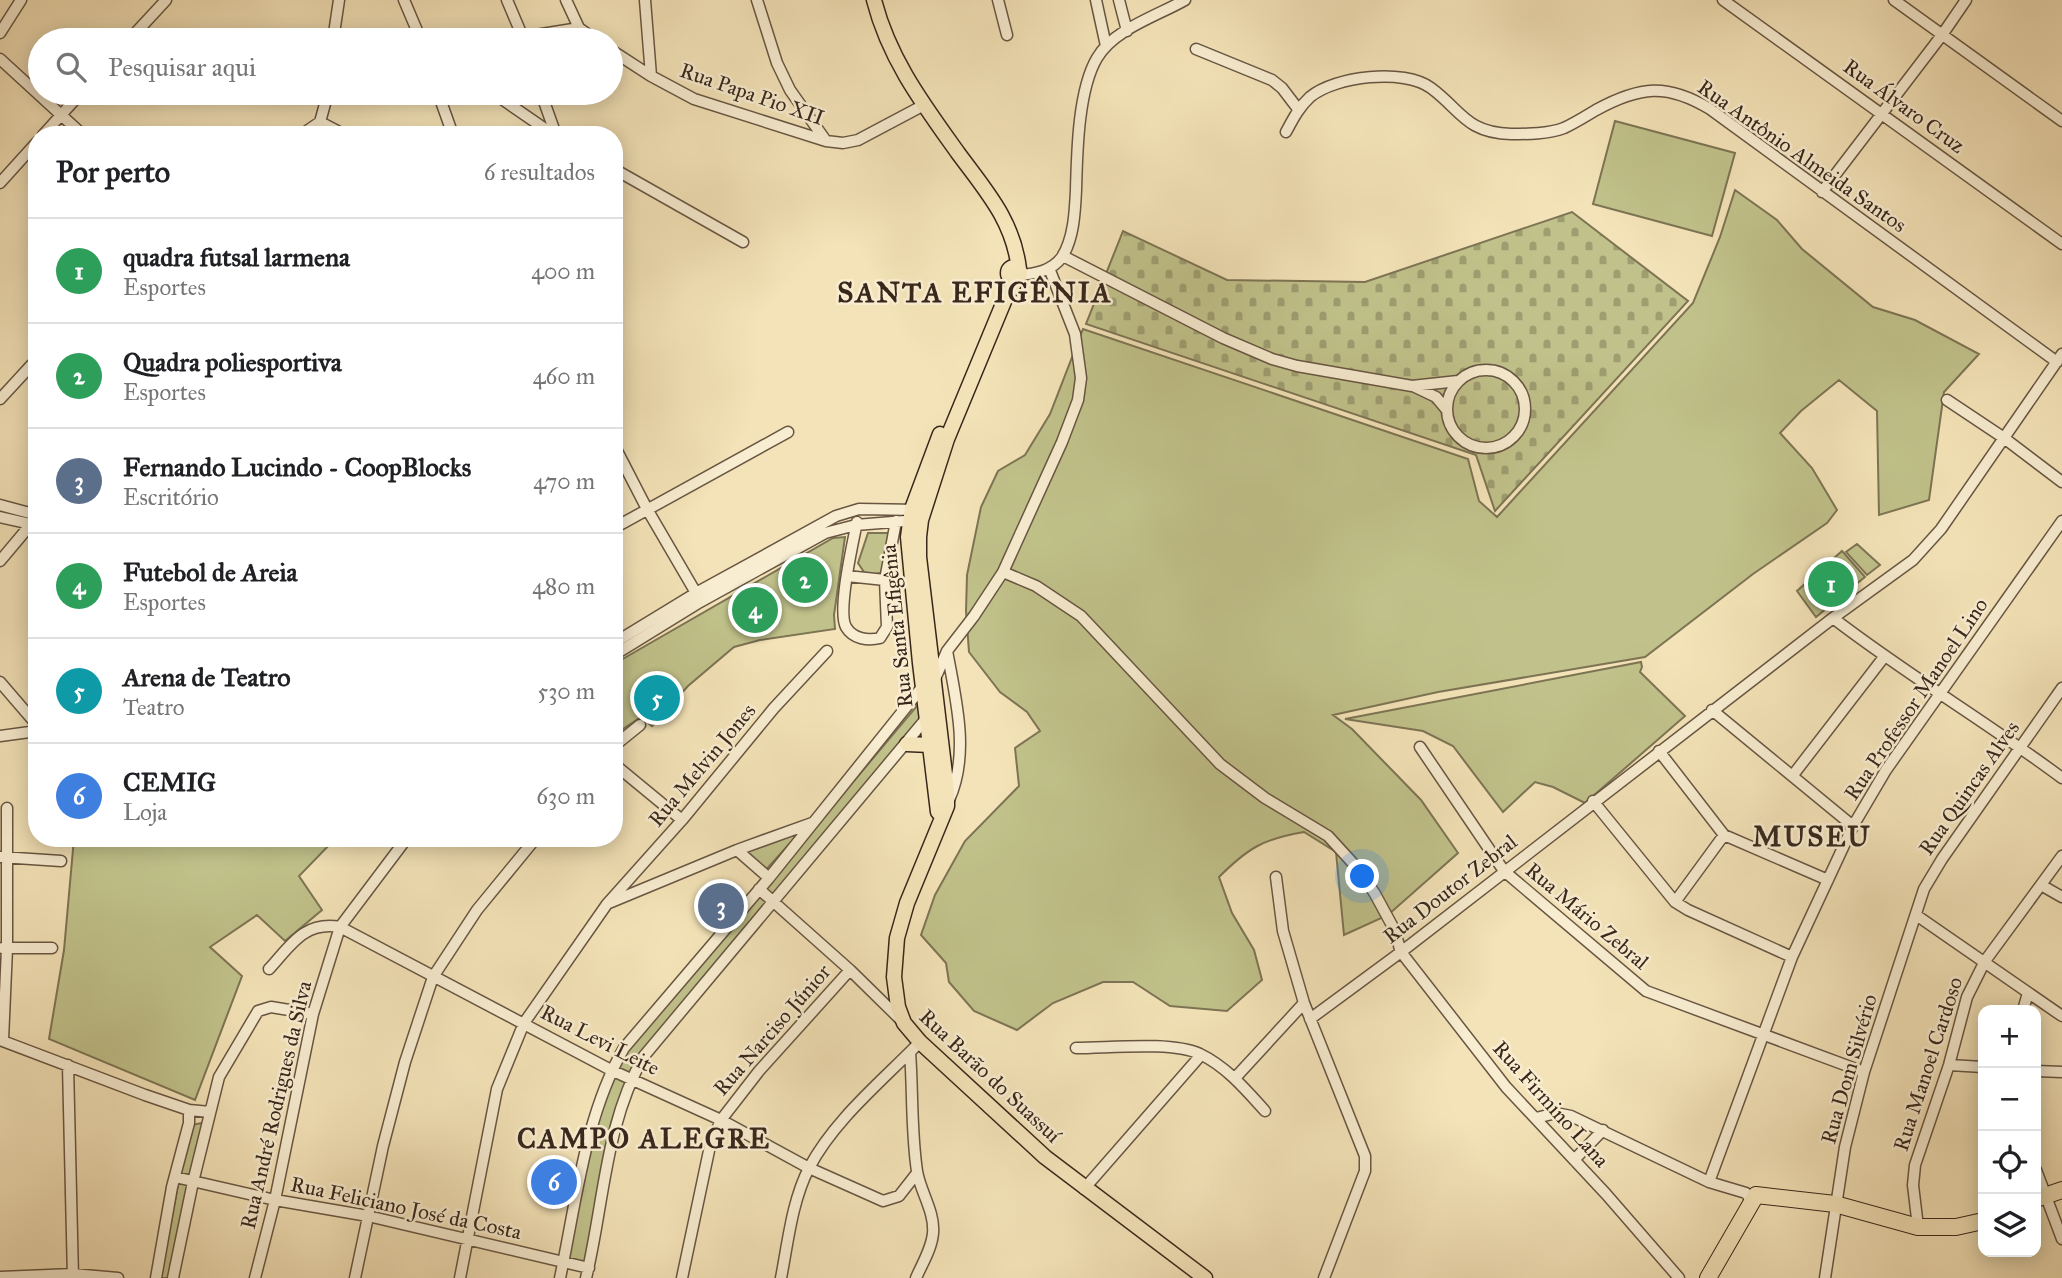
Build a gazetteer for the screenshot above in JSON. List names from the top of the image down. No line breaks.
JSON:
{"streets":{"main road":["Rua Santa Efigênia","Rua Barão do Suassuí"],"street":["Rua Papa Pio XII","Rua Álvaro Cruz","Rua Antônio Almeida Santos","Rua Professor Manoel Lino","Rua Melvin Jones","Rua Quincas Alves","Rua Doutor Zebral","Rua Mário Zebral","Rua Narciso Júnior","Rua Levi Leite","Rua Manoel Cardoso","Rua Dom Silvério","Rua Firmino Lana","Rua André Rodrigues da Silva","Rua Feliciano José da Costa"]},"crossings":[["Rua Antônio Almeida Santos","Rua Doutor Zebral"],["Rua Santa Efigênia","Rua Barão do Suassuí"],["Rua Professor Manoel Lino","Rua Mário Zebral"],["Rua Melvin Jones","Rua Levi Leite"],["Rua Melvin Jones","Rua Feliciano José da Costa"],["Rua Quincas Alves","Rua Dom Silvério"],["Rua Doutor Zebral","Rua Mário Zebral"],["Rua Doutor Zebral","Rua Firmino Lana"],["Rua Mário Zebral","Rua Dom Silvério"],["Rua Narciso Júnior","Rua Levi Leite"],["Rua Narciso Júnior","Rua Barão do Suassuí"],["Rua Levi Leite","Rua André Rodrigues da Silva"],["Rua André Rodrigues da Silva","Rua Feliciano José da Costa"]],"districts":["SANTA EFIGÊNIA","MUSEU","CAMPO ALEGRE"],"page":{"search":"Pesquisar aqui","heading":["Por perto","6 resultados"],"list":[{"mark":"1","name":"quadra futsal larmena","note":"Esportes","value":"400 m"},{"mark":"2","name":"Quadra poliesportiva","note":"Esportes","value":"460 m"},{"mark":"3","name":"Fernando Lucindo - CoopBlocks","note":"Escritório","value":"470 m"},{"mark":"4","name":"Futebol de Areia","note":"Esportes","value":"480 m"},{"mark":"5","name":"Arena de Teatro","note":"Teatro","value":"530 m"},{"mark":"6","name":"CEMIG","note":"Loja","value":"630 m"}],"pins":["2","1","4","5","3","6"],"map_buttons":["+","−"]}}
